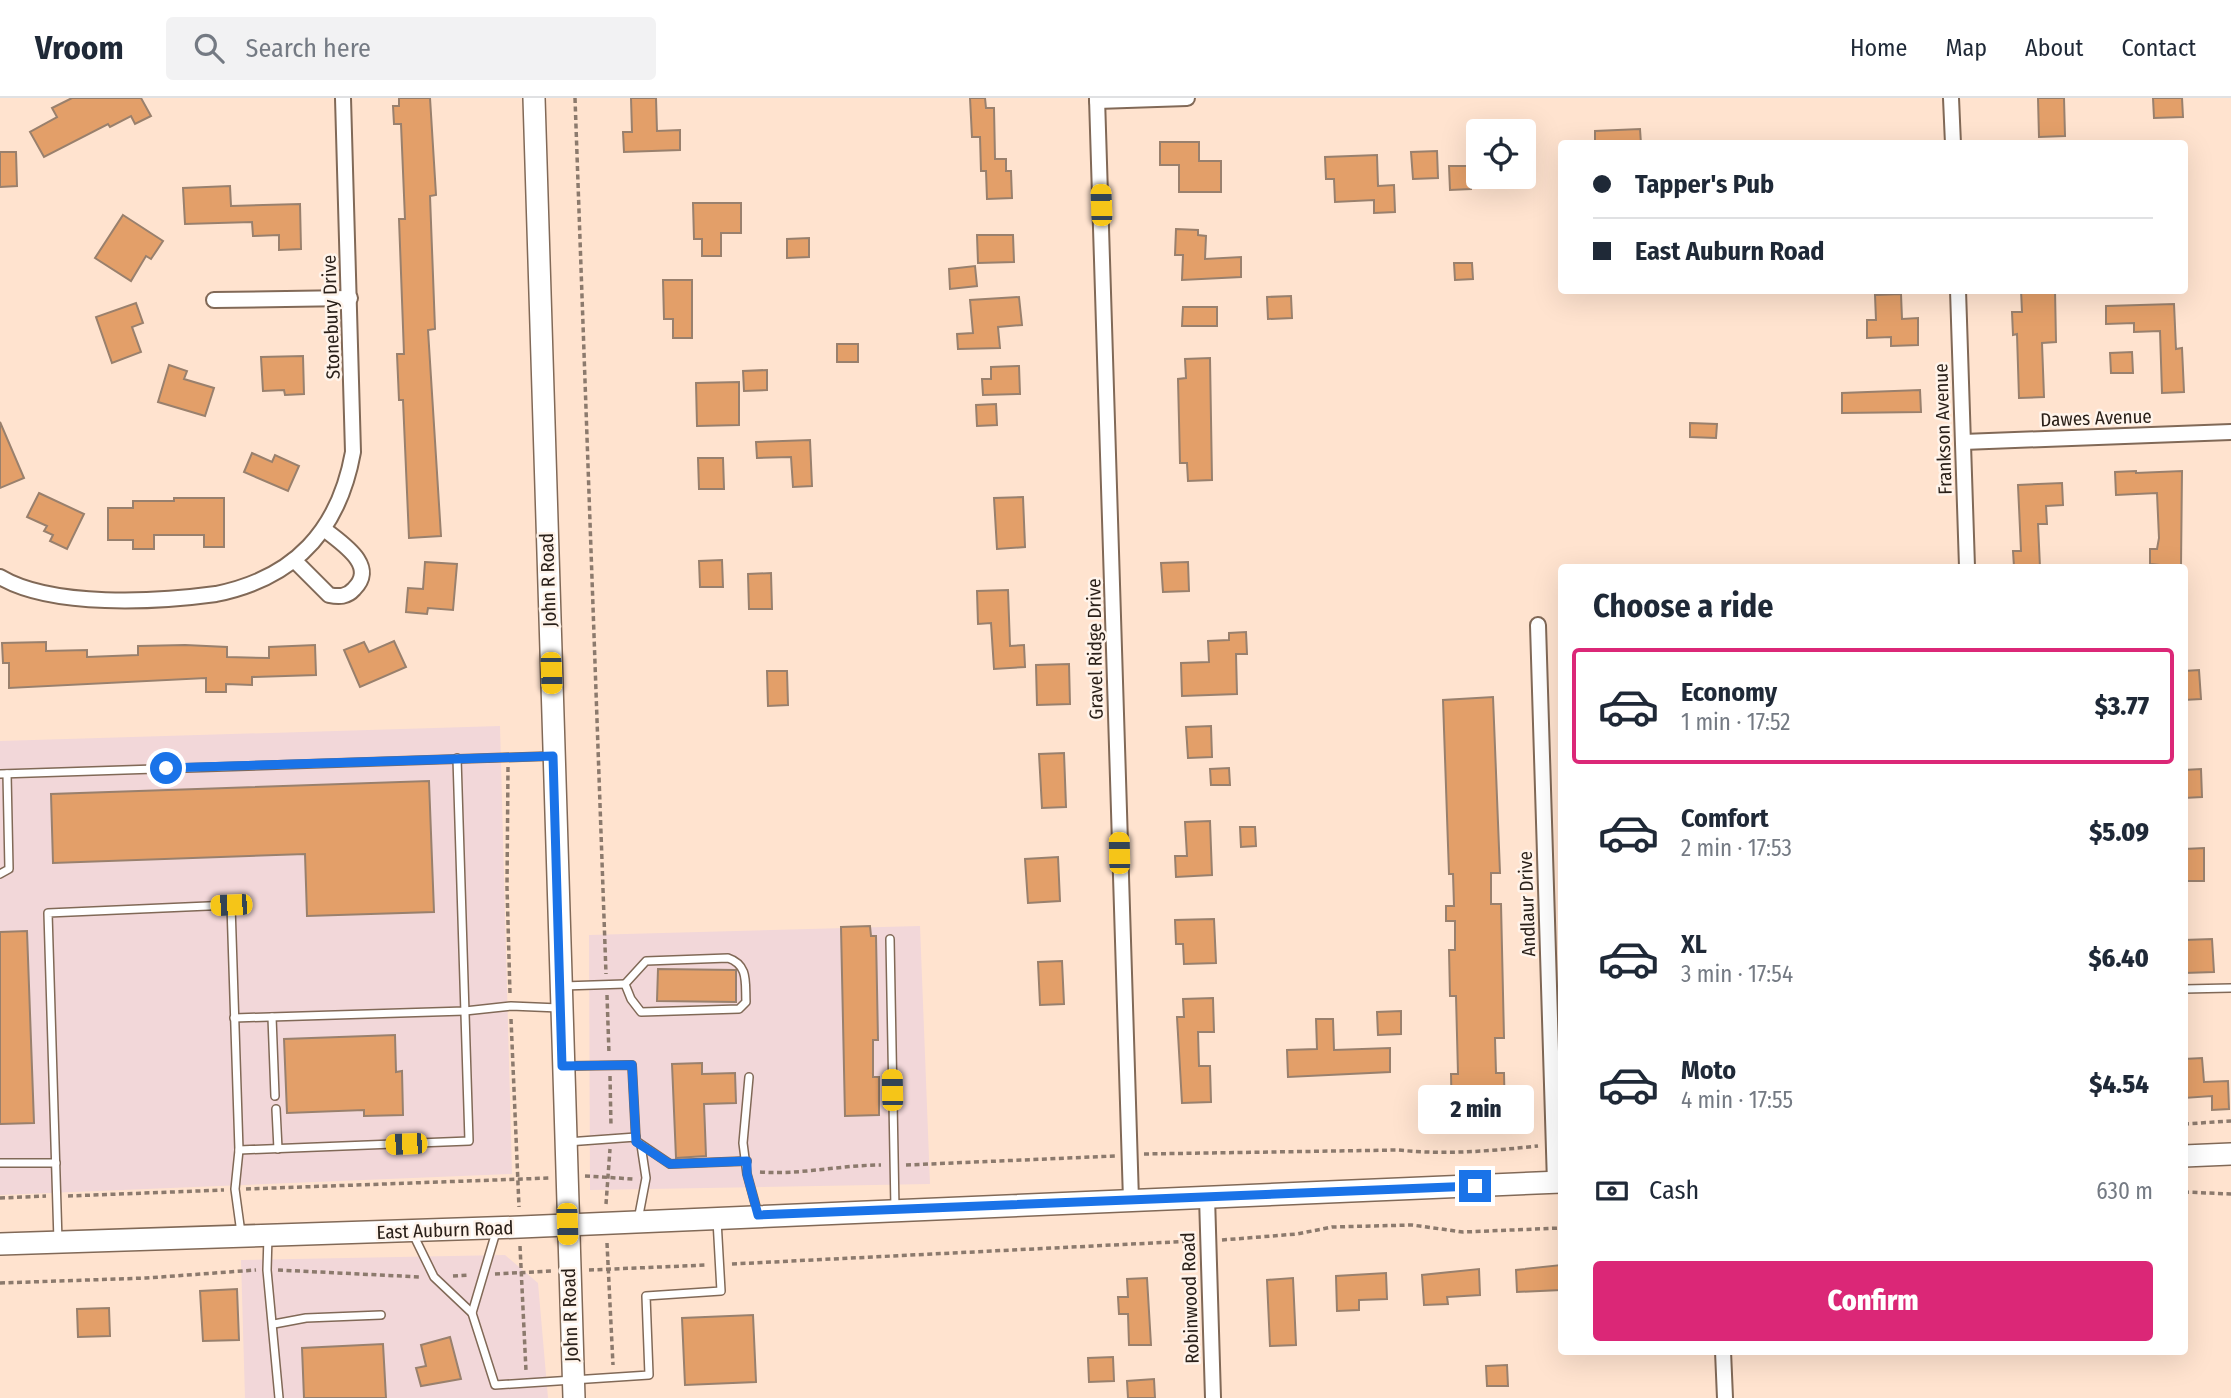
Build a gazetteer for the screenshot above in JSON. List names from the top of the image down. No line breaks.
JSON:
{"streets":{"main road":["John R Road","East Auburn Road"],"street":["Stonebury Drive","Dawes Avenue","Frankson Avenue","Gravel Ridge Drive","Andlaur Drive","Robinwood Road"]},"crossings":[["Dawes Avenue","Frankson Avenue"],["John R Road","East Auburn Road"],["Gravel Ridge Drive","East Auburn Road"],["Andlaur Drive","East Auburn Road"],["East Auburn Road","Robinwood Road"]],"page":{"header":"Vroom","search":"Search here","nav":["Home","Map","About","Contact"],"banner":["Tapper's Pub","East Auburn Road"],"heading":"Choose a ride","list":[{"name":"Economy","note":"1 min · 17:52","value":"$3.77"},{"name":"Comfort","note":"2 min · 17:53","value":"$5.09"},{"name":"XL","note":"3 min · 17:54","value":"$6.40"},{"name":"Moto","note":"4 min · 17:55","value":"$4.54"}],"bubble":"2 min","pay":["Cash","630 m"],"buttons":"Confirm"}}
